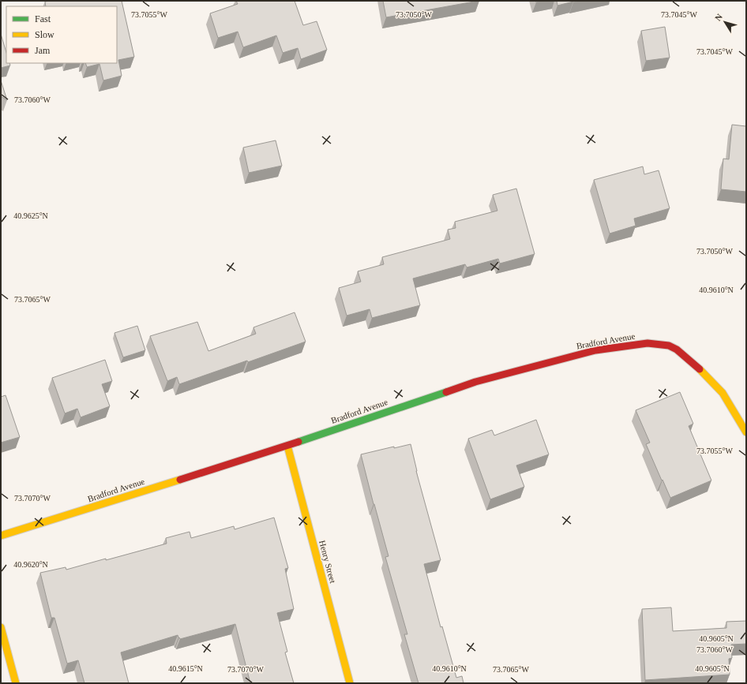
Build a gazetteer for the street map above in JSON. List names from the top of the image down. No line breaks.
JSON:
{"streets":{"street":["Bradford Avenue","Henry Street"]},"crossings":[["Bradford Avenue","Henry Street"]],"legend":["Fast","Slow","Jam"],"north":"top left","coordinates":["73.7055°W","73.7050°W","73.7045°W","73.7060°W","40.9625°N","40.9610°N","73.7065°W","73.7070°W","40.9620°N","40.9605°N","40.9615°N"]}
